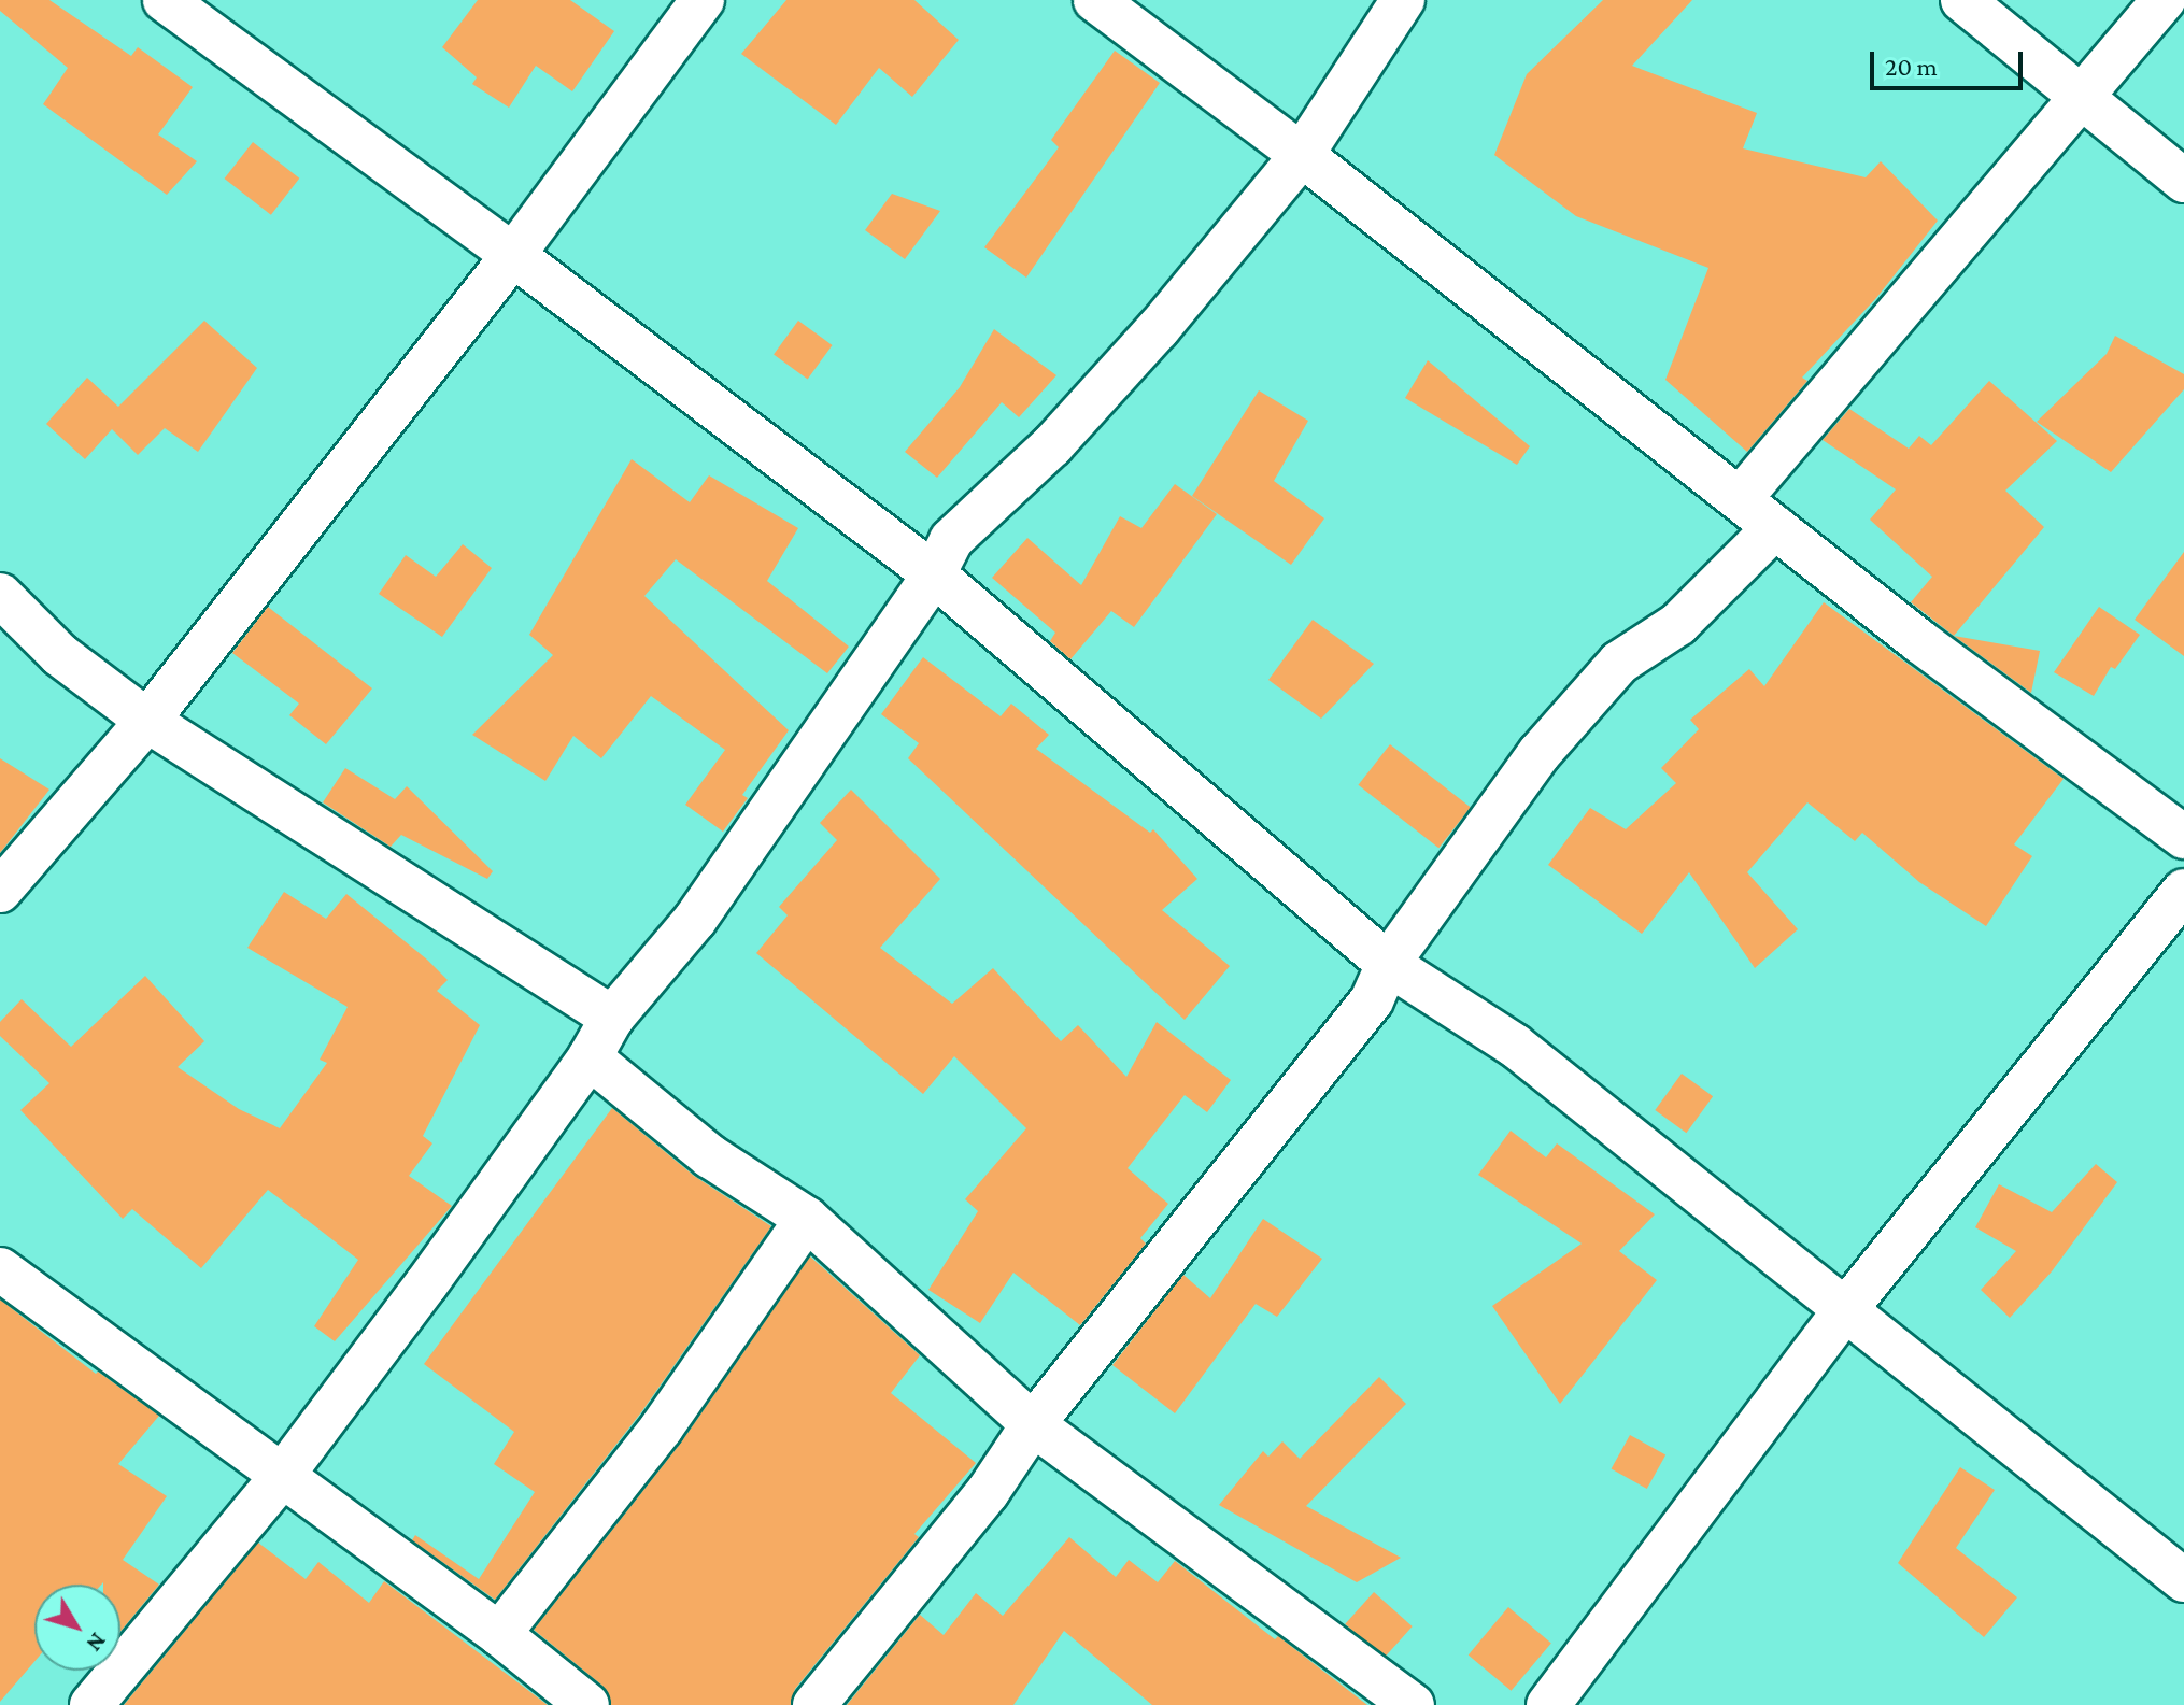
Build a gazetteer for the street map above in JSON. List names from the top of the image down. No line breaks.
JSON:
{"scale_bar":"20 m","north":"bottom right"}
